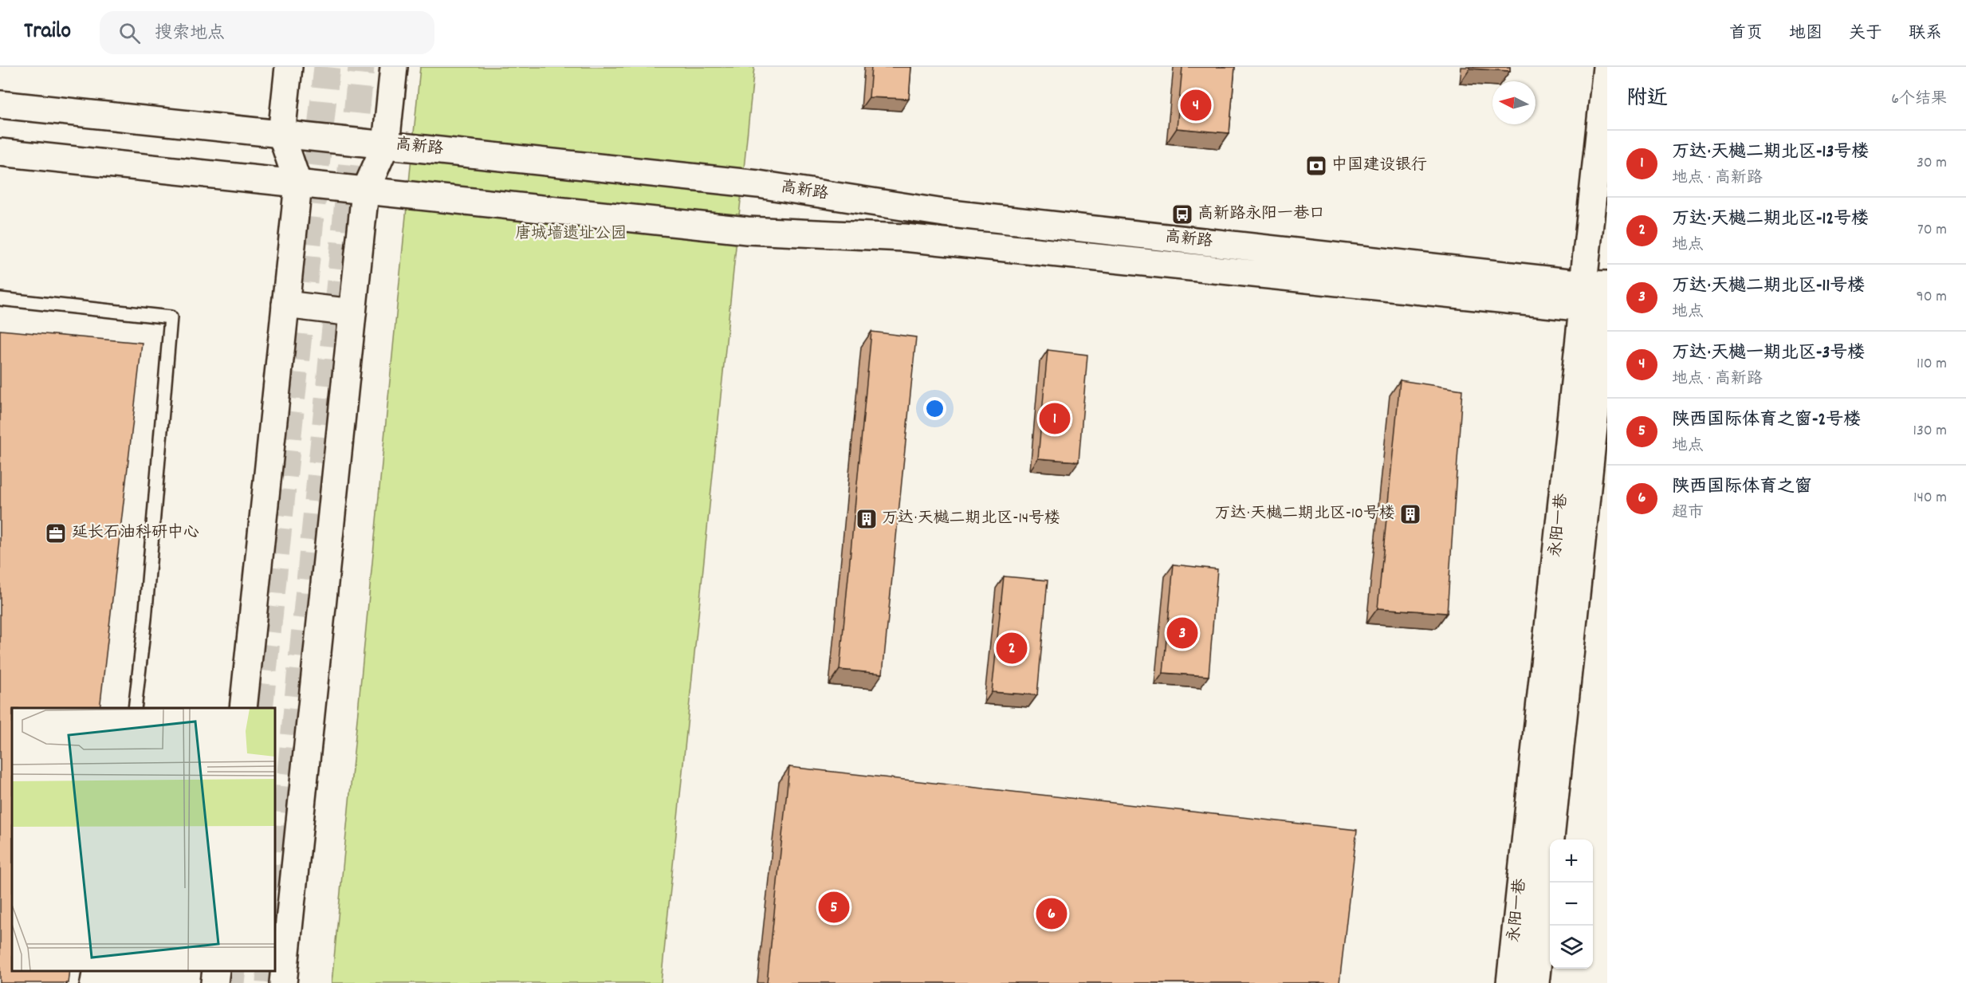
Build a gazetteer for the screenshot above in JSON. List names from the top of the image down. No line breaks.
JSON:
{"streets":{"main road":["高新路","永阳一巷"]},"crossings":[["高新路","永阳一巷"]],"parks":["唐城墙遗址公园"],"places":{"bank":["中国建设银行"],"bus stop":["高新路永阳一巷口"],"building":["万达·天樾二期北区-10号楼","万达·天樾二期北区-14号楼"],"office":["延长石油科研中心"]},"north":"left","page":{"header":"Trailo","search":"搜索地点","nav":["首页","地图","关于","联系"],"heading":["附近","6个结果"],"pins":["4","1","3","2","5","6"],"list":[{"mark":"1","name":"万达·天樾二期北区-13号楼","note":"地点 · 高新路","value":"30 m"},{"mark":"2","name":"万达·天樾二期北区-12号楼","note":"地点","value":"70 m"},{"mark":"3","name":"万达·天樾二期北区-11号楼","note":"地点","value":"90 m"},{"mark":"4","name":"万达·天樾一期北区-3号楼","note":"地点 · 高新路","value":"110 m"},{"mark":"5","name":"陕西国际体育之窗-2号楼","note":"地点","value":"130 m"},{"mark":"6","name":"陕西国际体育之窗","note":"超市","value":"140 m"}],"map_buttons":["+","−"]}}
